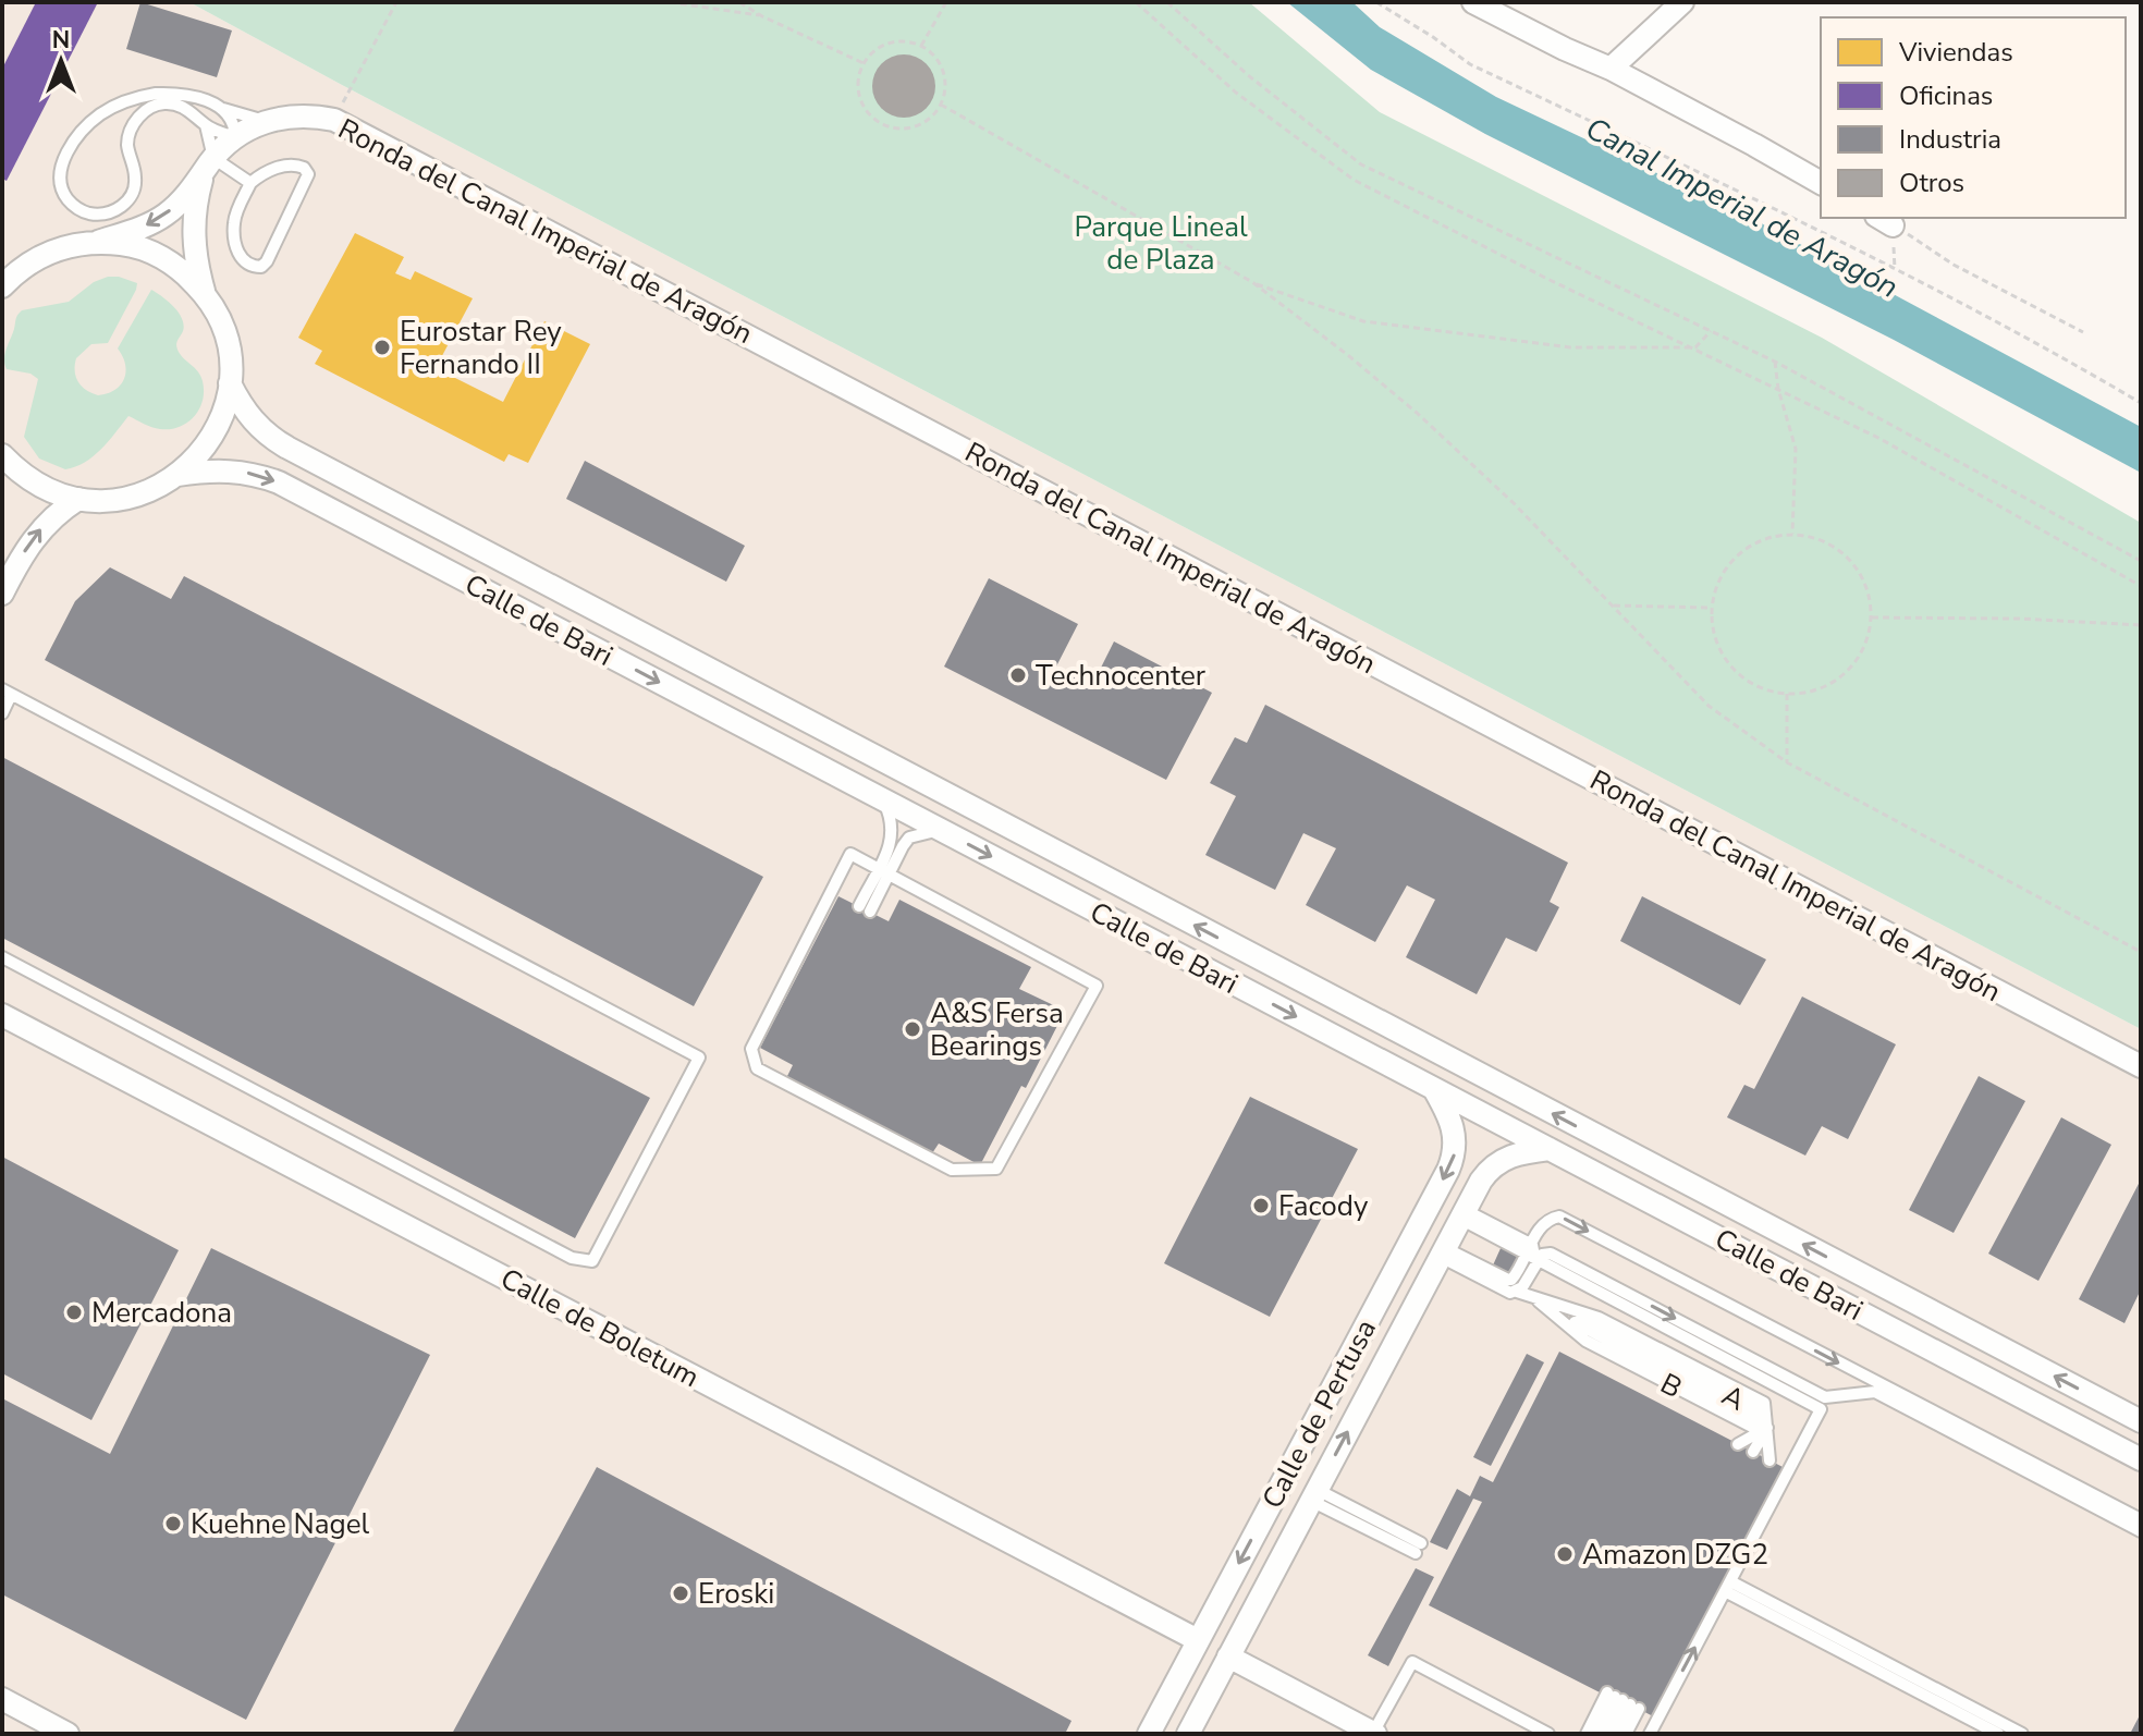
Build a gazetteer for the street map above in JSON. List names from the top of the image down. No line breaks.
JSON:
{"streets":{"street":["Ronda del Canal Imperial de Aragón","Calle de Bari","Calle de Boletum","Calle de Pertusa"],"lane":["B","A"]},"crossings":[["Calle de Bari","Calle de Pertusa"],["Calle de Boletum","Calle de Pertusa"],["B","A"]],"water":["Canal Imperial de Aragón"],"parks":["Parque Lineal de Plaza"],"places":["Eurostar Rey Fernando II","Technocenter","A&S Fersa Bearings","Facody","Mercadona","Kuehne Nagel","Amazon DZG2","Eroski"],"legend":["Viviendas","Oficinas","Industria","Otros"],"north":"top"}
